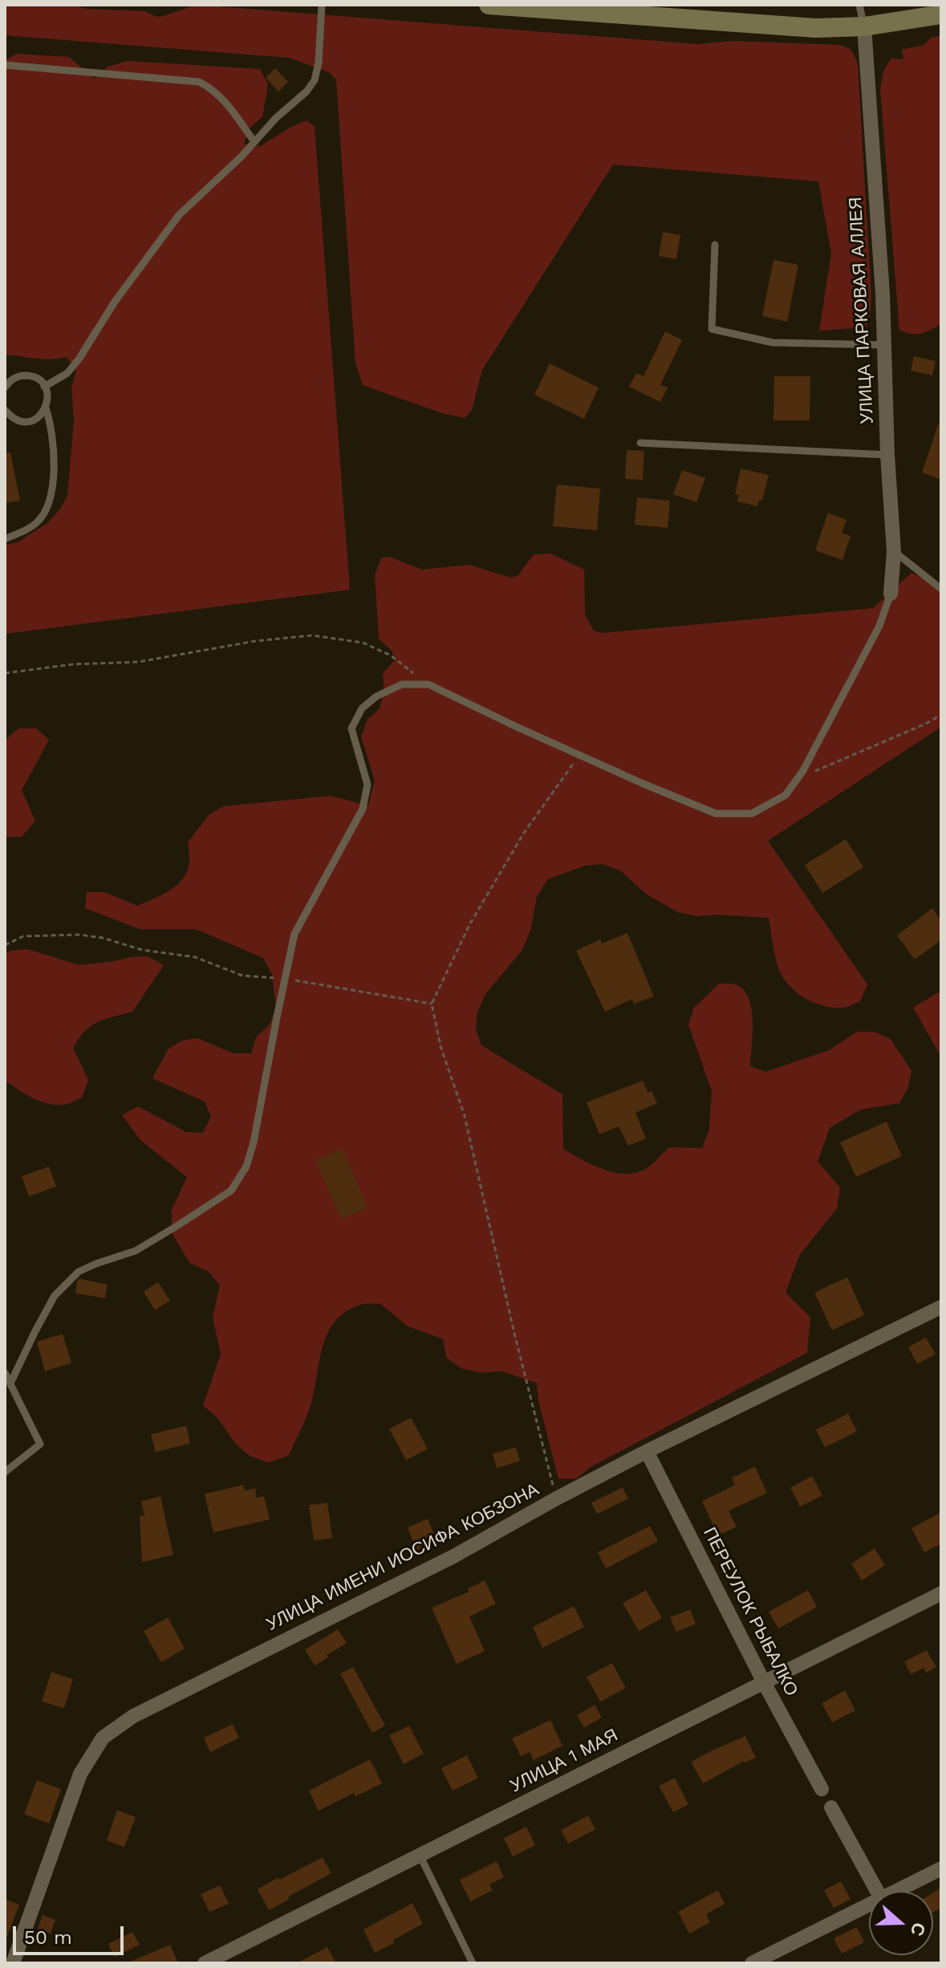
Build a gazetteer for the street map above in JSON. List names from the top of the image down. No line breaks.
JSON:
{"streets":{"street":["УЛИЦА ПАРКОВАЯ АЛЛЕЯ","УЛИЦА ИМЕНИ ИОСИФА КОБЗОНА","ПЕРЕУЛОК РЫБАЛКО","УЛИЦА 1 МАЯ"]},"crossings":[["УЛИЦА ИМЕНИ ИОСИФА КОБЗОНА","ПЕРЕУЛОК РЫБАЛКО"],["ПЕРЕУЛОК РЫБАЛКО","УЛИЦА 1 МАЯ"]],"scale_bar":"50 m","north":"right"}
